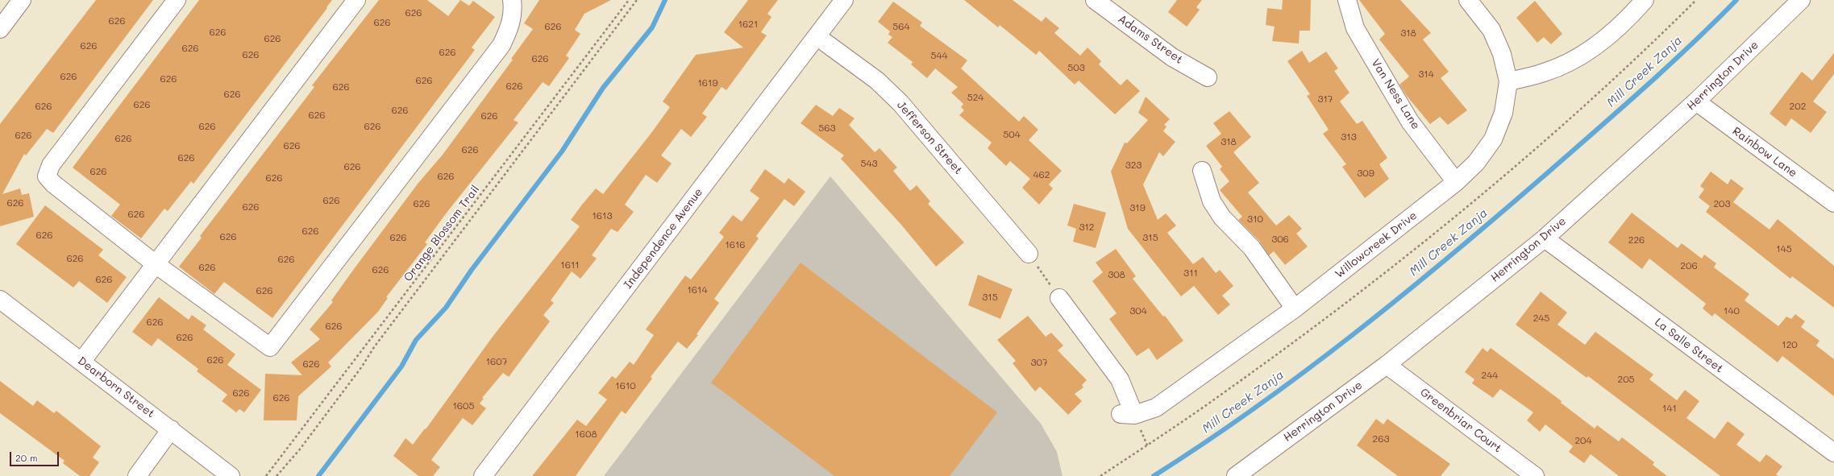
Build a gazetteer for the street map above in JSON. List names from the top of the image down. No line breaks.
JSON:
{"streets":{"street":["Adams Street","Herrington Drive","Van Ness Lane","Jefferson Street","Rainbow Lane","Independence Avenue","Willowcreek Drive","La Salle Street","Dearborn Street","Greenbriar Court"],"path":["Orange Blossom Trail"]},"crossings":[["Herrington Drive","Rainbow Lane"],["Herrington Drive","La Salle Street"],["Herrington Drive","Greenbriar Court"],["Van Ness Lane","Willowcreek Drive"],["Jefferson Street","Independence Avenue"]],"water":["Mill Creek Zanja"],"house_numbers":["626","626","626","1621","626","564","626","318","626","626","626","626","626","544","626","503","314","626","626","626","1619","626","626","626","524","317","626","626","202","626","626","626","626","626","563","504","626","313","626","318","626","626","626","543","323","626","626","309","462","626","626","626","626","626","203","626","319","626","1613","310","312","626","626","626","626","315","306","226","1616","145","626","626","1611","206","626","626","311","308","626","1614","626","315","304","140","245","626","626","626","120","626","1607","307","626","244","205","1610","626","626","1605","141","1608","263","204"],"scale_bar":"20 m"}
